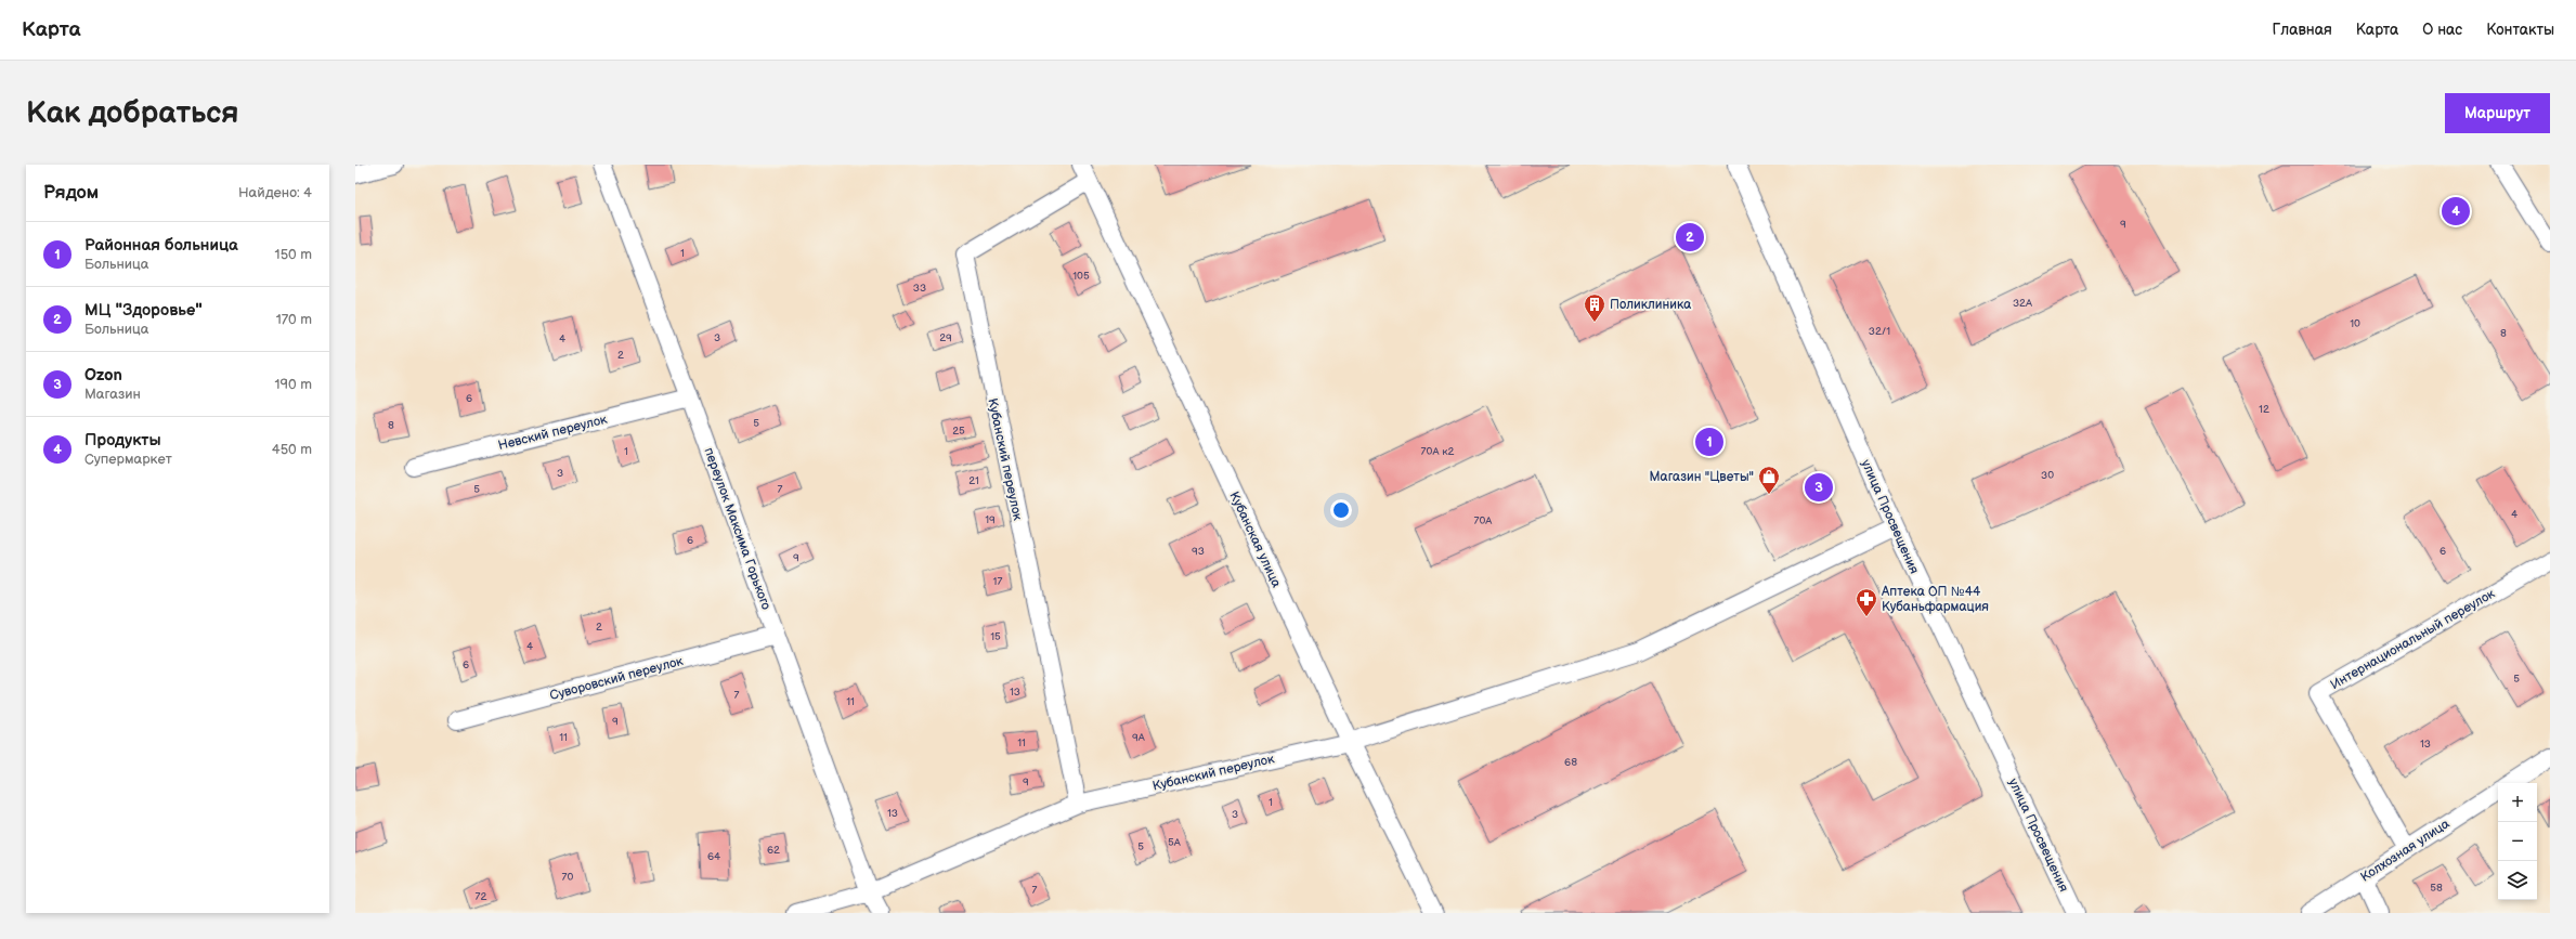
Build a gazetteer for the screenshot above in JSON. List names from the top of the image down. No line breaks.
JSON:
{"streets":{"street":["Невский переулок","Кубанский переулок","улица Просвещения","переулок Максима Горького","Кубанская улица","Интернациональный переулок","Суворовский переулок","Колхозная улица"]},"crossings":[["Невский переулок","переулок Максима Горького"],["Кубанский переулок","улица Просвещения"],["Кубанский переулок","переулок Максима Горького"],["Кубанский переулок","Кубанская улица"],["переулок Максима Горького","Суворовский переулок"],["Интернациональный переулок","Колхозная улица"]],"places":{"building":["Поликлиника"],"shop":["Магазин \"Цветы\""],"pharmacy":["Аптека ОП №44 Кубаньфармация"]},"house_numbers":["9","1","105","33","32А","10","32/1","8","3","29","4","2","6","12","5","8","25","1","70А к2","3","30","21","5","7","4","19","70А","6","93","6","9","17","2","15","4","6","5","13","7","11","9","11","9А","11","13","68","9","1","13","3","5А","5","62","64","70","58","7","72"],"page":{"header":"Карта","nav":["Главная","Карта","О нас","Контакты"],"buttons":"Маршрут","title":"Как добраться","heading":["Рядом","Найдено: 4"],"pins":["4","2","1","3"],"list":[{"mark":"1","name":"Районная больница","note":"Больница","value":"150 m"},{"mark":"2","name":"МЦ \"Здоровье\"","note":"Больница","value":"170 m"},{"mark":"3","name":"Ozon","note":"Магазин","value":"190 m"},{"mark":"4","name":"Продукты","note":"Супермаркет","value":"450 m"}],"map_buttons":["+","−"]}}
